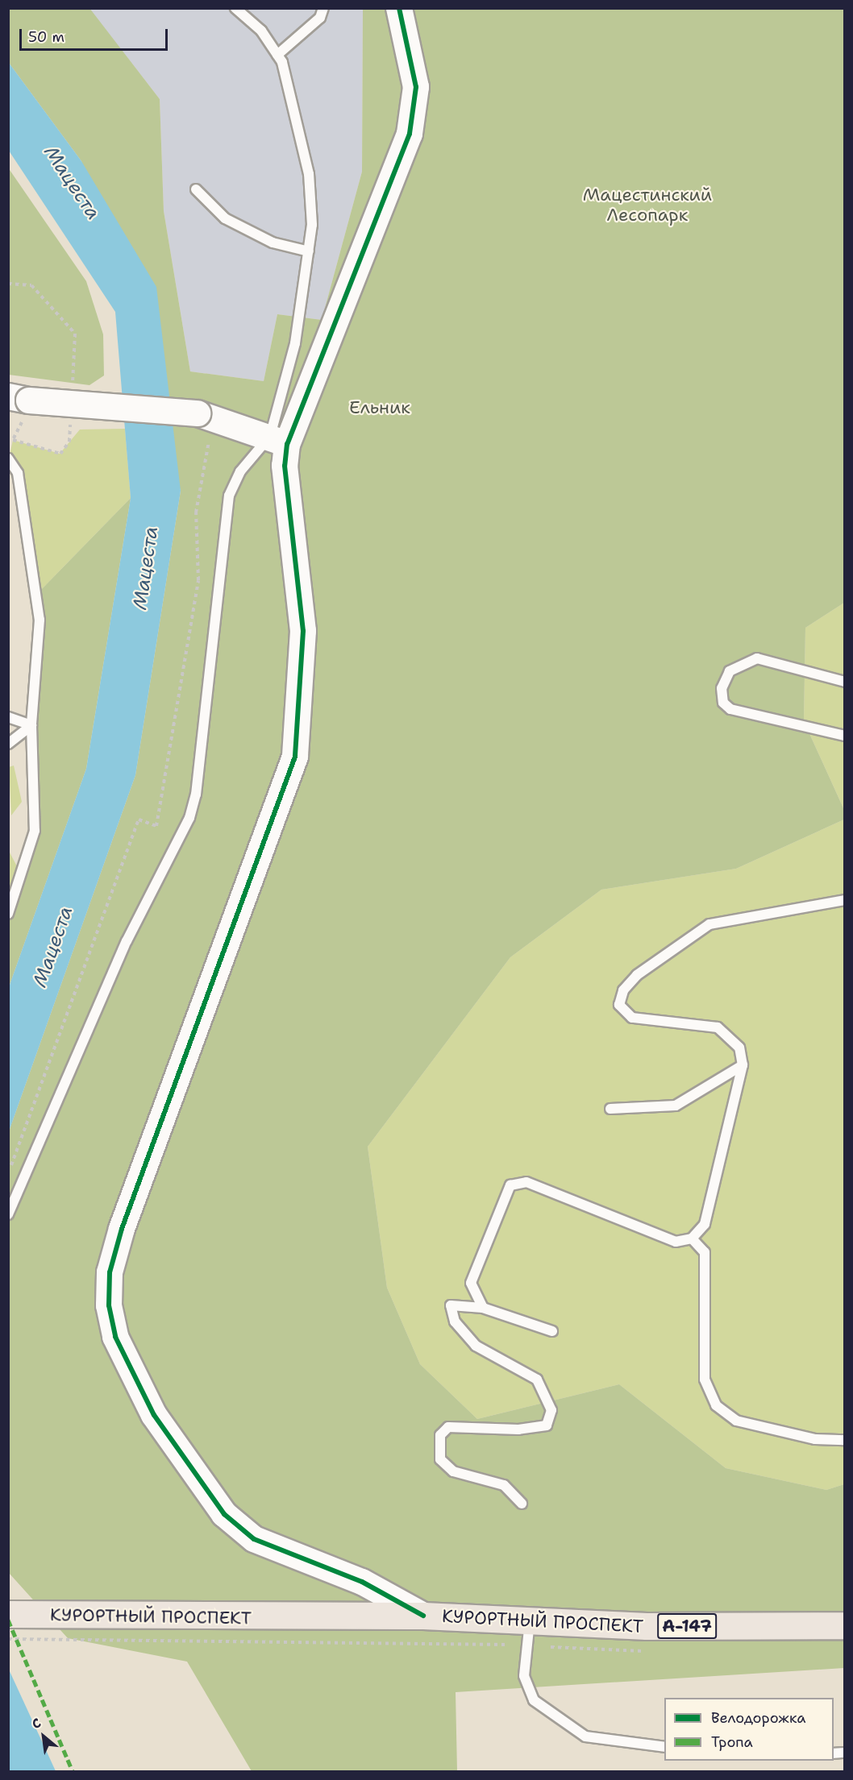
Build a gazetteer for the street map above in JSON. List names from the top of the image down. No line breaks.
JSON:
{"streets":{"main road":["КУРОРТНЫЙ ПРОСПЕКТ","А-147"]},"water":["Мацеста"],"parks":["Мацестинский Лесопарк","Ельник"],"legend":["Велодорожка","Тропа"],"scale_bar":"50 m","north":"top left"}
